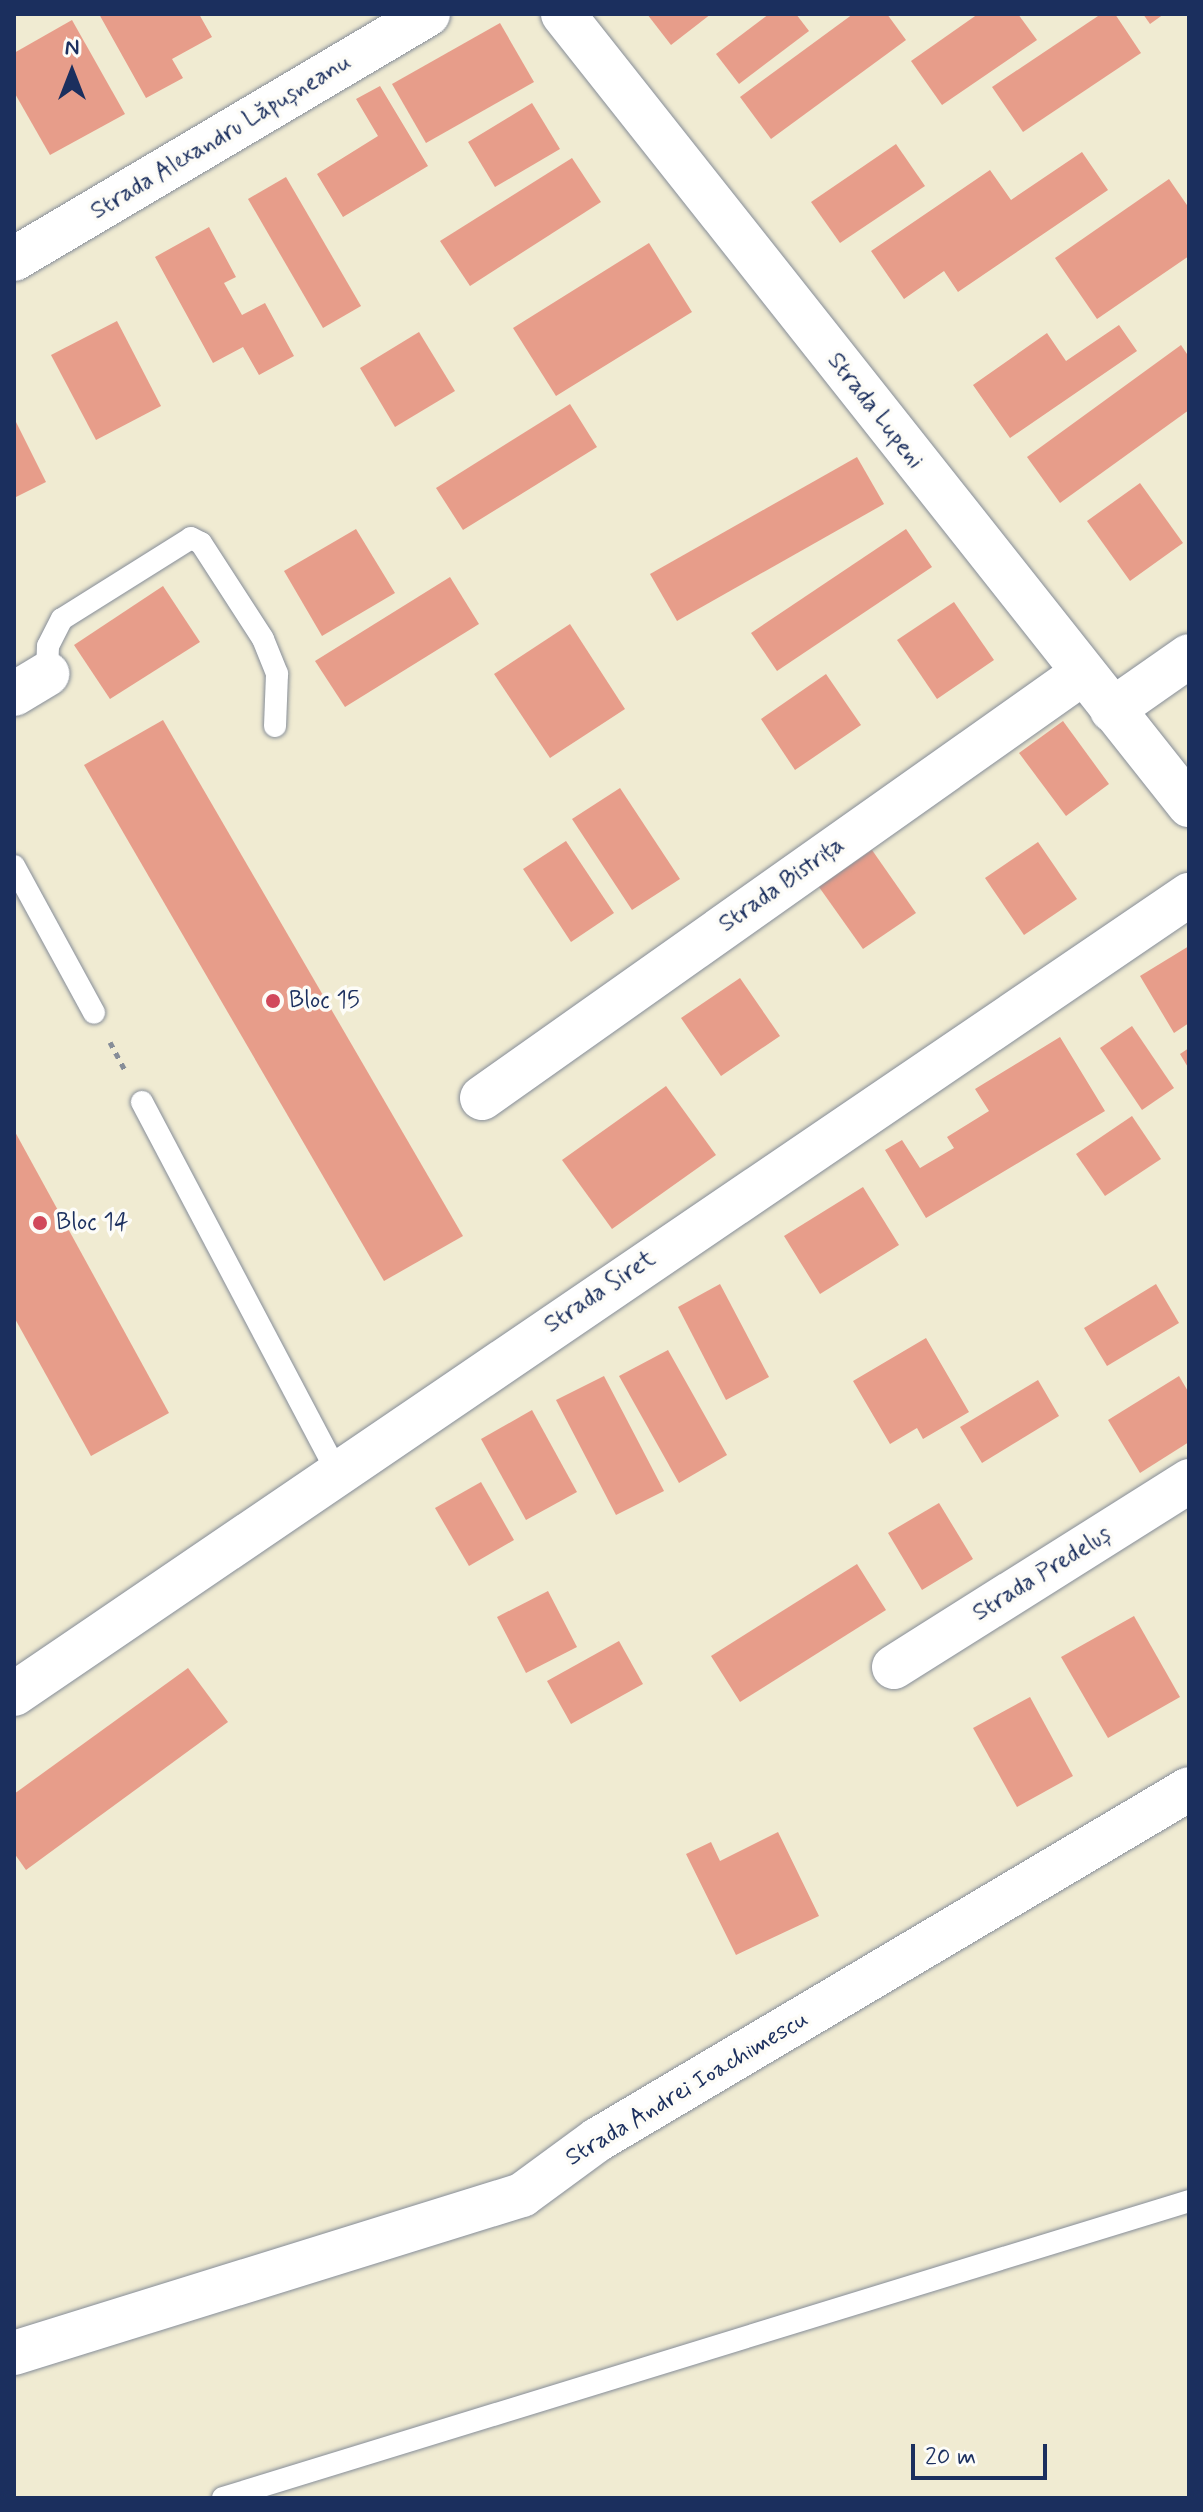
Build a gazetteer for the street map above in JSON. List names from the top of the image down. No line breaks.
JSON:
{"streets":{"street":["Strada Alexandru Lăpușneanu","Strada Lupeni","Strada Bistrița","Strada Siret","Strada Predeluș","Strada Andrei Ioachimescu"]},"crossings":[["Strada Lupeni","Strada Bistrița"]],"places":["Bloc 15","Bloc 14"],"scale_bar":"20 m","north":"top"}
